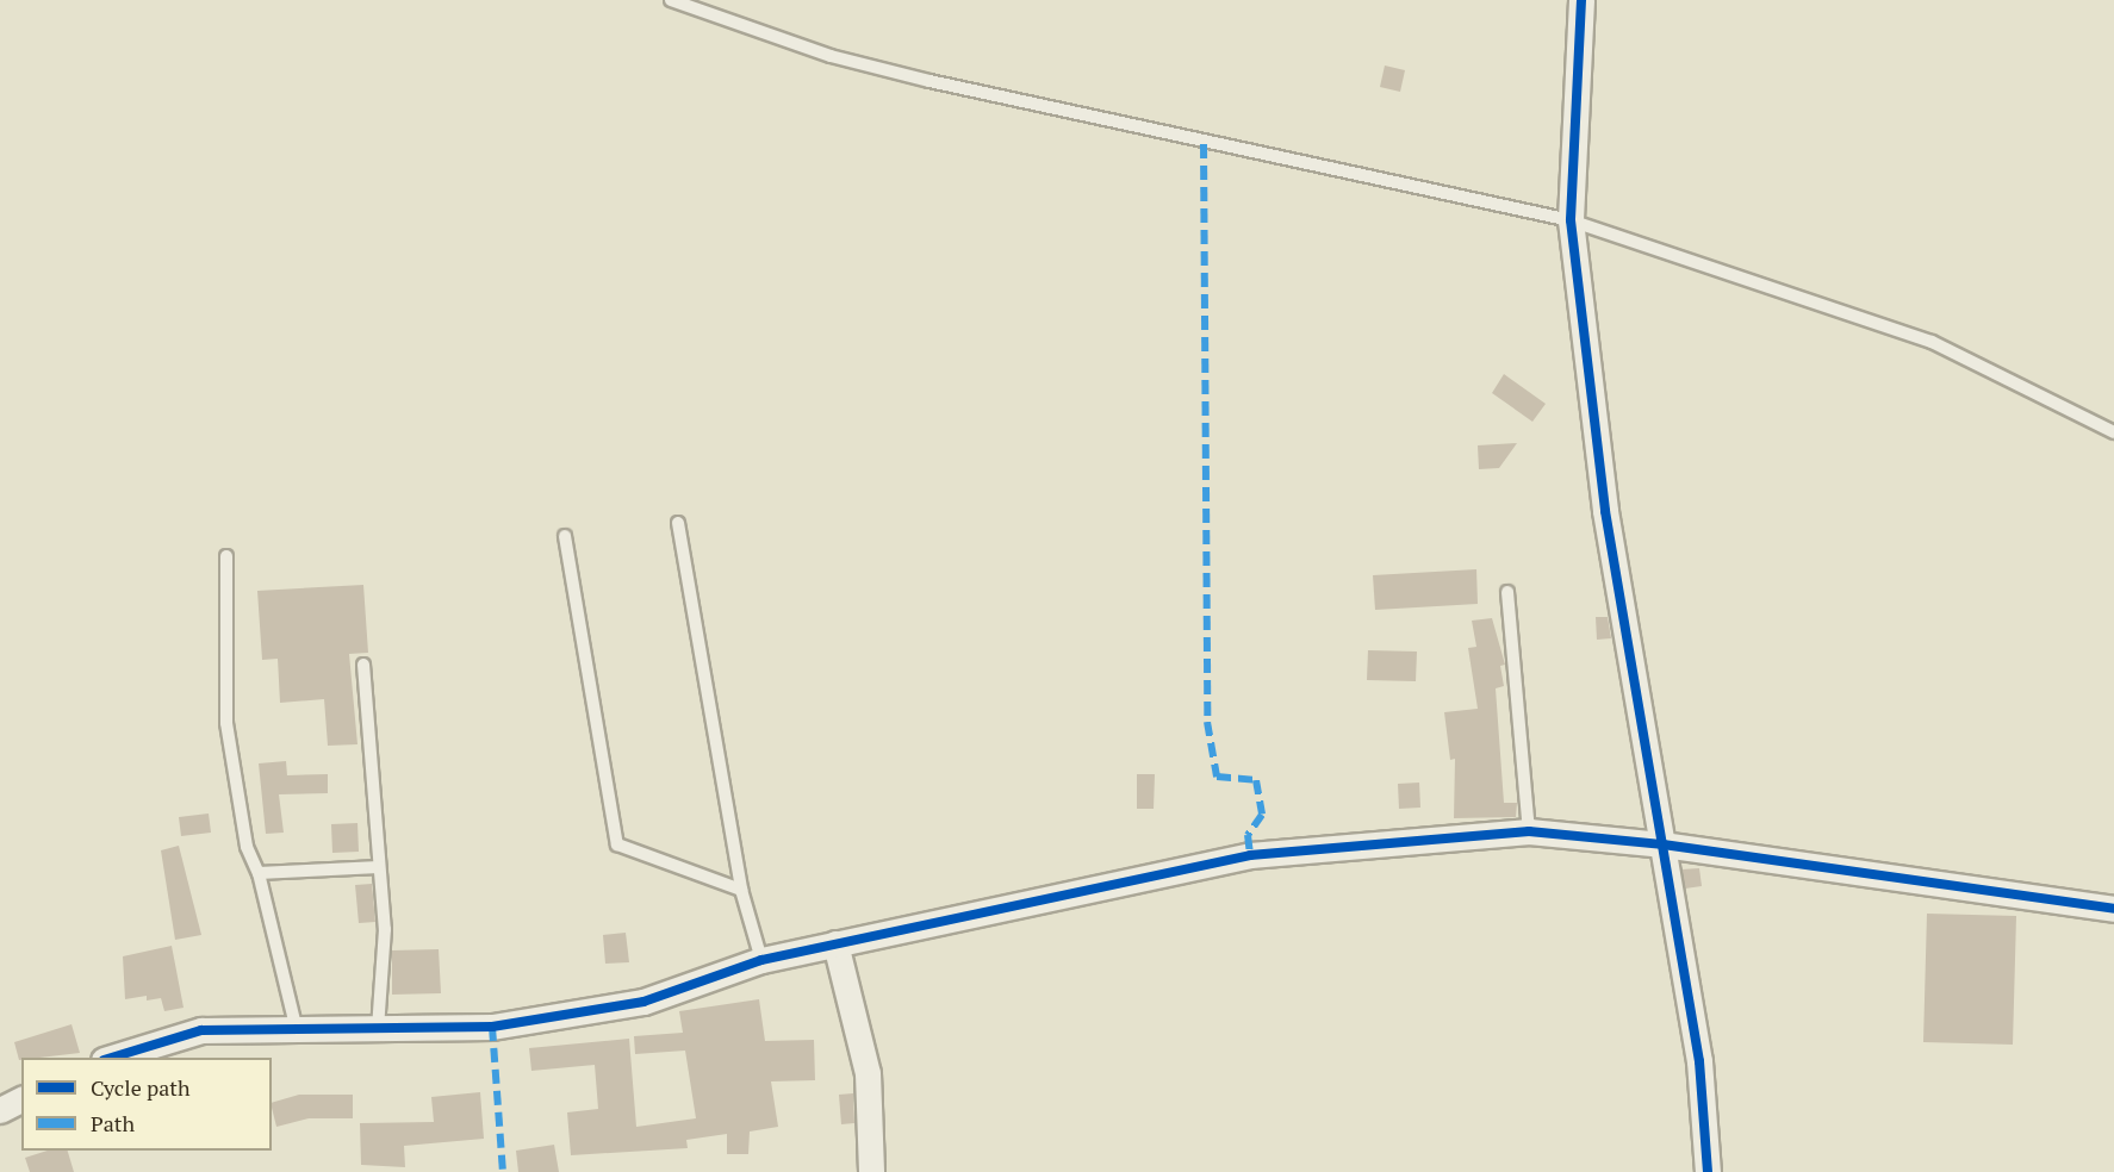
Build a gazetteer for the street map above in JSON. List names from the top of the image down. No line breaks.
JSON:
{"legend":["Cycle path","Path"]}
